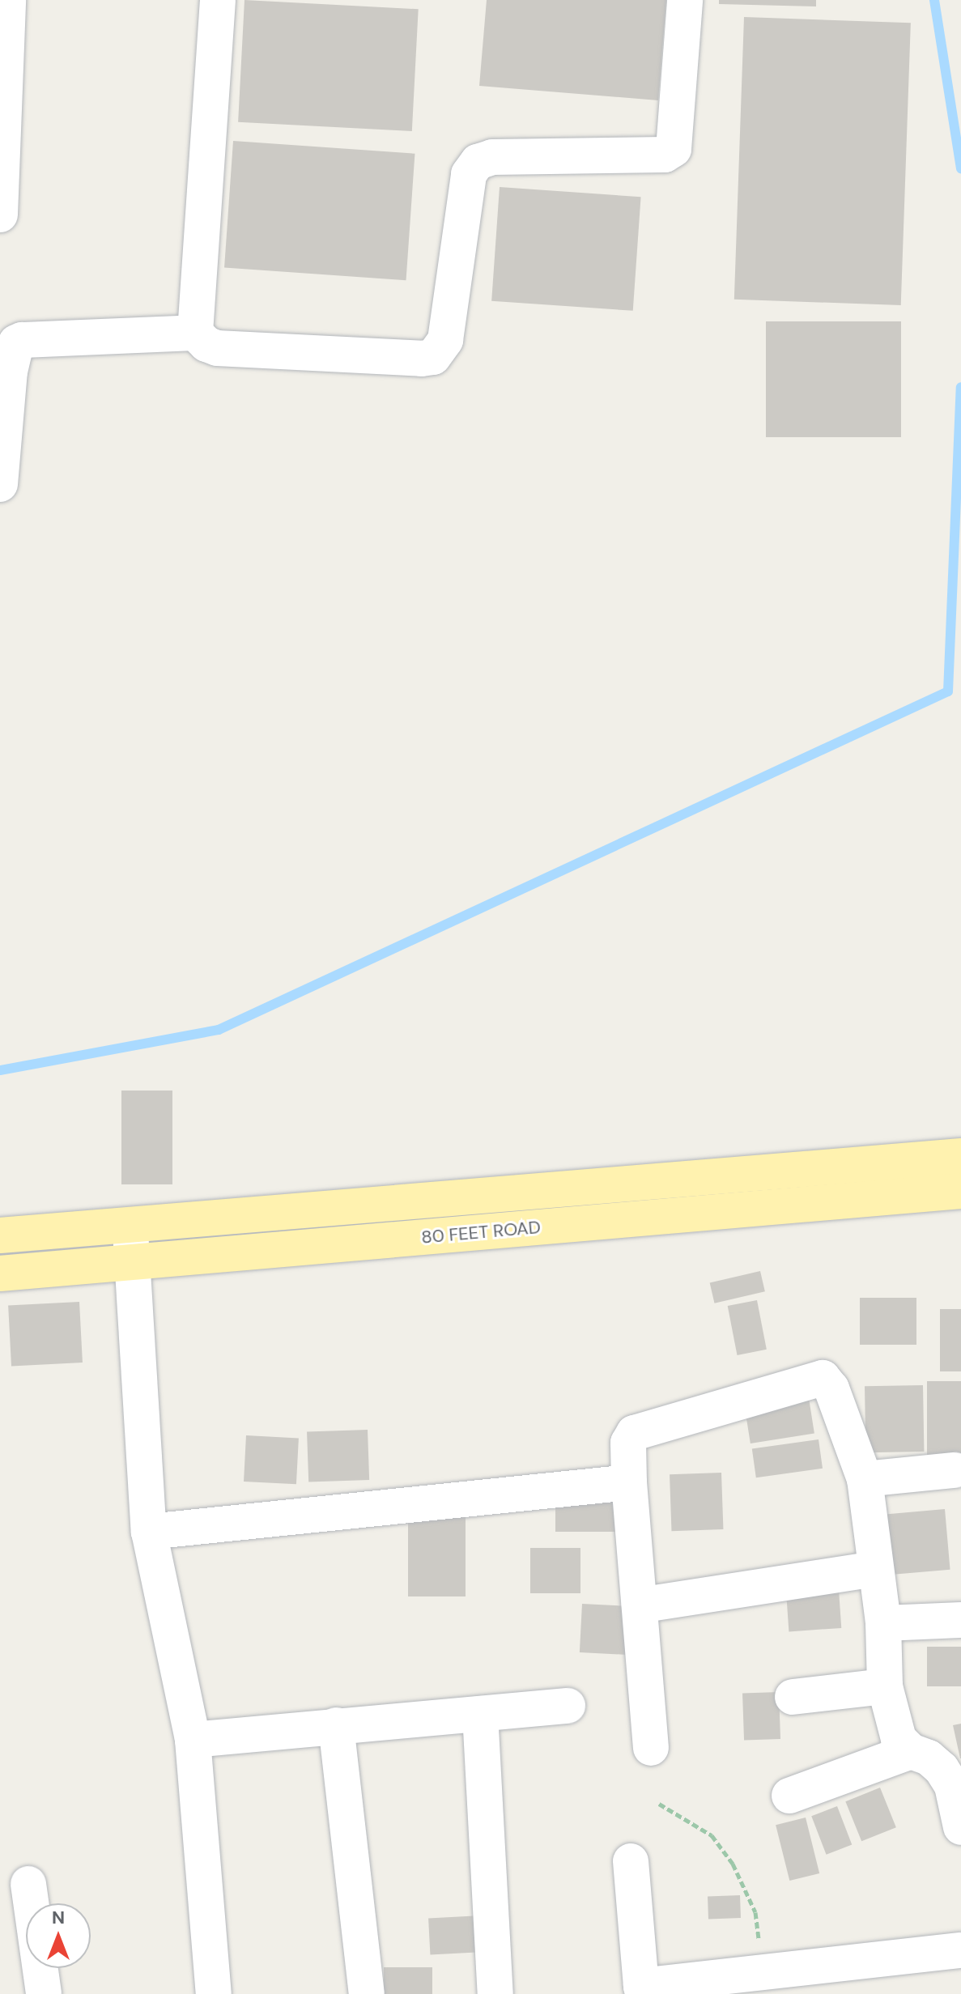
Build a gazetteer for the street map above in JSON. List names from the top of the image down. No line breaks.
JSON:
{"streets":{"main road":["80 FEET ROAD"]},"north":"top"}
